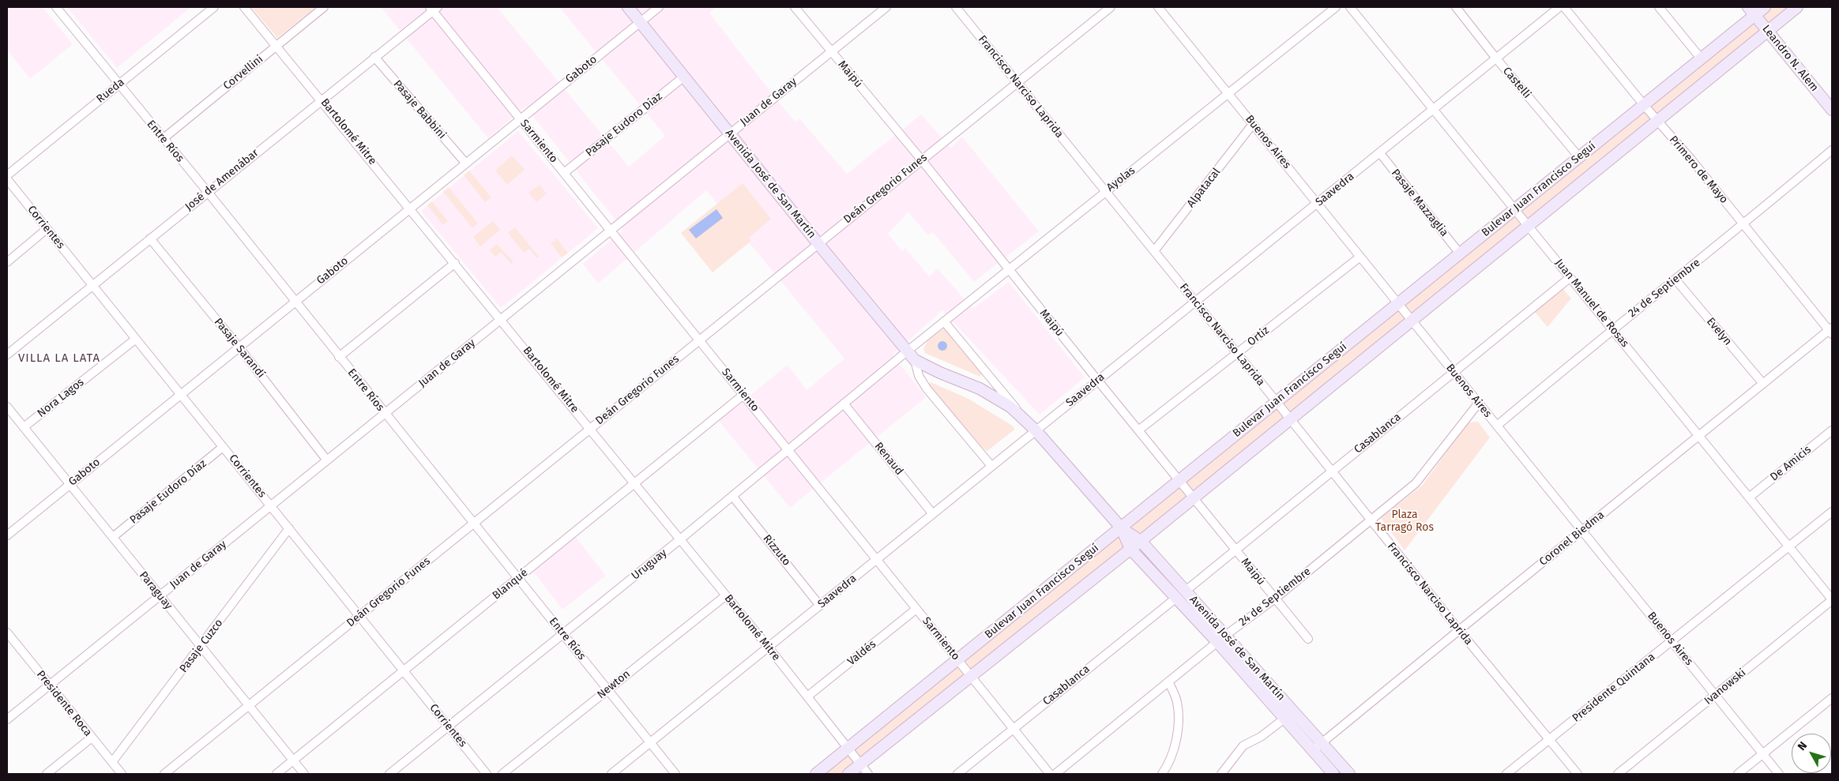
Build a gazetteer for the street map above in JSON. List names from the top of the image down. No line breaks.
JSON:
{"streets":{"main road":["Leandro N. Alem","Avenida José de San Martín","Bulevar Juan Francisco Seguí"],"street":["Gaboto","Corvellini","Maipú","Castelli","Francisco Narciso Laprida","Rueda","Juan de Garay","Pasaje Babbini","Pasaje Eudoro Díaz","Bartolomé Mitre","Entre Ríos","Sarmiento","Buenos Aires","Primero de Mayo","Ayolas","José de Amenábar","Alpatacal","Deán Gregorio Funes","Saavedra","Pasaje Mazzaglia","Corrientes","24 de Septiembre","Juan Manuel de Rosas","Evelyn","Ortiz","Pasaje Sarandí","Nora Lagos","Casablanca","Renaud","De Amicis","Coronel Biedma","Rizzuto","Uruguay","Blanqué","Paraguay","Pasaje Cuzco","Valdés","Newton","Ivanowski","Presidente Quintana","Presidente Roca"]},"crossings":[["Leandro N. Alem","Bulevar Juan Francisco Seguí"],["Gaboto","Pasaje Babbini"],["Gaboto","Bartolomé Mitre"],["Gaboto","Entre Ríos"],["Gaboto","Sarmiento"],["Gaboto","Avenida José de San Martín"],["Gaboto","Corrientes"],["Gaboto","Pasaje Sarandí"],["Gaboto","Paraguay"],["Corvellini","Bartolomé Mitre"],["Corvellini","Entre Ríos"],["Maipú","Juan de Garay"],["Maipú","Ayolas"],["Maipú","Deán Gregorio Funes"],["Maipú","Saavedra"],["Maipú","Bulevar Juan Francisco Seguí"],["Maipú","24 de Septiembre"],["Maipú","Ortiz"],["Maipú","Casablanca"],["Castelli","Saavedra"],["Castelli","Bulevar Juan Francisco Seguí"],["Francisco Narciso Laprida","Ayolas"],["Francisco Narciso Laprida","Alpatacal"],["Francisco Narciso Laprida","Deán Gregorio Funes"],["Francisco Narciso Laprida","Saavedra"],["Francisco Narciso Laprida","Bulevar Juan Francisco Seguí"],["Francisco Narciso Laprida","24 de Septiembre"],["Francisco Narciso Laprida","Ortiz"],["Francisco Narciso Laprida","Casablanca"],["Francisco Narciso Laprida","Coronel Biedma"],["Francisco Narciso Laprida","Presidente Quintana"],["Rueda","Entre Ríos"],["Juan de Garay","Bartolomé Mitre"],["Juan de Garay","Entre Ríos"],["Juan de Garay","Sarmiento"],["Juan de Garay","Avenida José de San Martín"],["Juan de Garay","Corrientes"],["Juan de Garay","Pasaje Sarandí"],["Juan de Garay","Paraguay"],["Juan de Garay","Presidente Roca"],["Pasaje Babbini","José de Amenábar"],["Pasaje Eudoro Díaz","Sarmiento"],["Pasaje Eudoro Díaz","Avenida José de San Martín"],["Pasaje Eudoro Díaz","Corrientes"],["Pasaje Eudoro Díaz","Paraguay"],["Bartolomé Mitre","José de Amenábar"],["Bartolomé Mitre","Deán Gregorio Funes"],["Bartolomé Mitre","Saavedra"],["Bartolomé Mitre","Bulevar Juan Francisco Seguí"],["Bartolomé Mitre","Uruguay"],["Bartolomé Mitre","Blanqué"],["Bartolomé Mitre","Valdés"],["Bartolomé Mitre","Newton"],["Entre Ríos","José de Amenábar"],["Entre Ríos","Deán Gregorio Funes"],["Entre Ríos","Saavedra"],["Entre Ríos","Uruguay"],["Entre Ríos","Blanqué"],["Entre Ríos","Newton"],["Sarmiento","José de Amenábar"],["Sarmiento","Deán Gregorio Funes"],["Sarmiento","Saavedra"],["Sarmiento","Bulevar Juan Francisco Seguí"],["Sarmiento","Casablanca"],["Sarmiento","Uruguay"],["Sarmiento","Blanqué"],["Sarmiento","Valdés"],["Buenos Aires","Ayolas"],["Buenos Aires","Alpatacal"],["Buenos Aires","Saavedra"],["Buenos Aires","Bulevar Juan Francisco Seguí"],["Buenos Aires","24 de Septiembre"],["Buenos Aires","Ortiz"],["Buenos Aires","Casablanca"],["Buenos Aires","Coronel Biedma"],["Buenos Aires","Ivanowski"],["Buenos Aires","Presidente Quintana"],["Primero de Mayo","Bulevar Juan Francisco Seguí"],["Primero de Mayo","24 de Septiembre"],["Primero de Mayo","Coronel Biedma"],["Ayolas","Avenida José de San Martín"],["Ayolas","Uruguay"],["José de Amenábar","Corrientes"],["José de Amenábar","Pasaje Sarandí"],["Avenida José de San Martín","Deán Gregorio Funes"],["Avenida José de San Martín","Saavedra"],["Avenida José de San Martín","Bulevar Juan Francisco Seguí"],["Avenida José de San Martín","24 de Septiembre"],["Avenida José de San Martín","Casablanca"],["Avenida José de San Martín","Coronel Biedma"],["Avenida José de San Martín","Uruguay"],["Deán Gregorio Funes","Corrientes"],["Deán Gregorio Funes","Paraguay"],["Saavedra","Pasaje Mazzaglia"],["Saavedra","Juan Manuel de Rosas"],["Saavedra","Renaud"],["Saavedra","Rizzuto"],["Bulevar Juan Francisco Seguí","Pasaje Mazzaglia"],["Bulevar Juan Francisco Seguí","Juan Manuel de Rosas"],["Corrientes","Nora Lagos"],["Corrientes","Uruguay"],["Corrientes","Blanqué"],["Corrientes","Pasaje Cuzco"],["24 de Septiembre","Juan Manuel de Rosas"],["24 de Septiembre","Evelyn"],["Juan Manuel de Rosas","Casablanca"],["Juan Manuel de Rosas","De Amicis"],["Juan Manuel de Rosas","Coronel Biedma"],["Juan Manuel de Rosas","Ivanowski"],["Juan Manuel de Rosas","Presidente Quintana"],["Evelyn","Coronel Biedma"],["Nora Lagos","Paraguay"],["Renaud","Uruguay"],["Rizzuto","Uruguay"],["Blanqué","Paraguay"],["Paraguay","Pasaje Cuzco"],["Pasaje Cuzco","Presidente Roca"]],"districts":["VILLA LA LATA"],"parks":["Plaza Tarragó Ros"],"north":"top left"}
